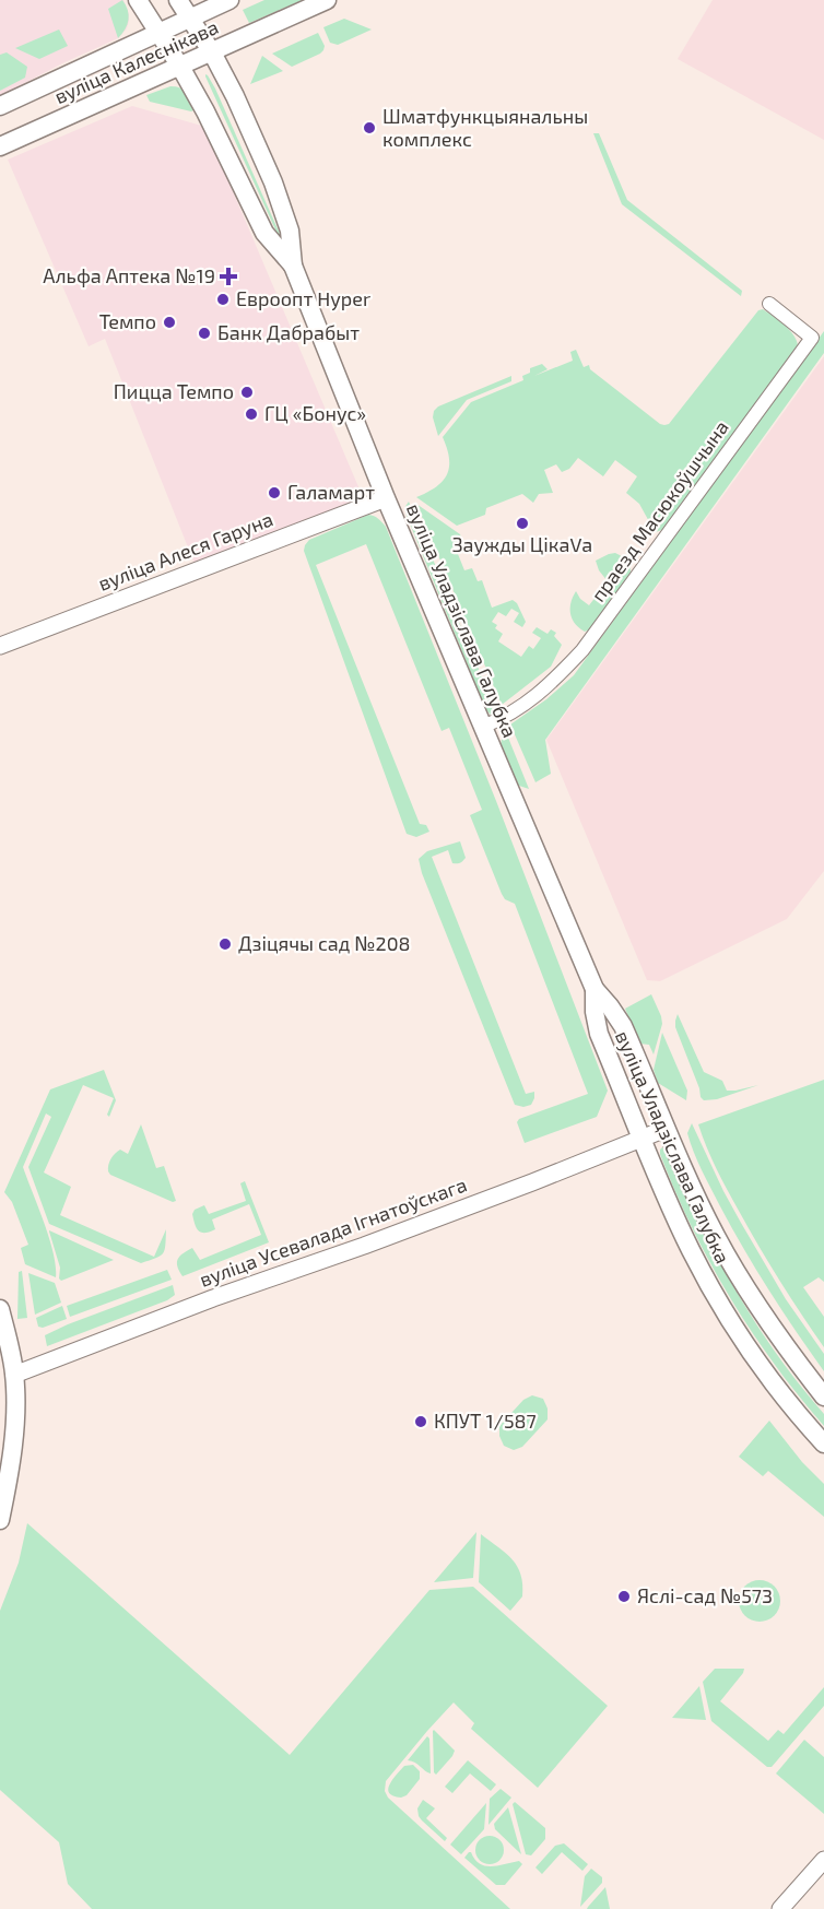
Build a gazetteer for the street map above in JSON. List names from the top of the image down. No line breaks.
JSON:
{"streets":{"main road":["вуліца Калеснікава","вуліца Уладзіслава Галубка"],"street":["праезд Масюкоўшчына","вуліца Алеся Гаруна","вуліца Усевалада Ігнатоўскага"]},"crossings":[["вуліца Калеснікава","вуліца Уладзіслава Галубка"],["праезд Масюкоўшчына","вуліца Уладзіслава Галубка"],["вуліца Алеся Гаруна","вуліца Уладзіслава Галубка"],["вуліца Уладзіслава Галубка","вуліца Усевалада Ігнатоўскага"]],"places":{"other":["Шматфункцыянальны комплекс","Евроопт Hyper","Темпо","Банк Дабрабыт","Пицца Темпо","ГЦ «Бонус»","Галамарт","Заужды ЦікаVа","Дзіцячы сад №208","КПУТ 1/587","Яслі-сад №573"],"health":["Альфа Аптека №19"]}}
